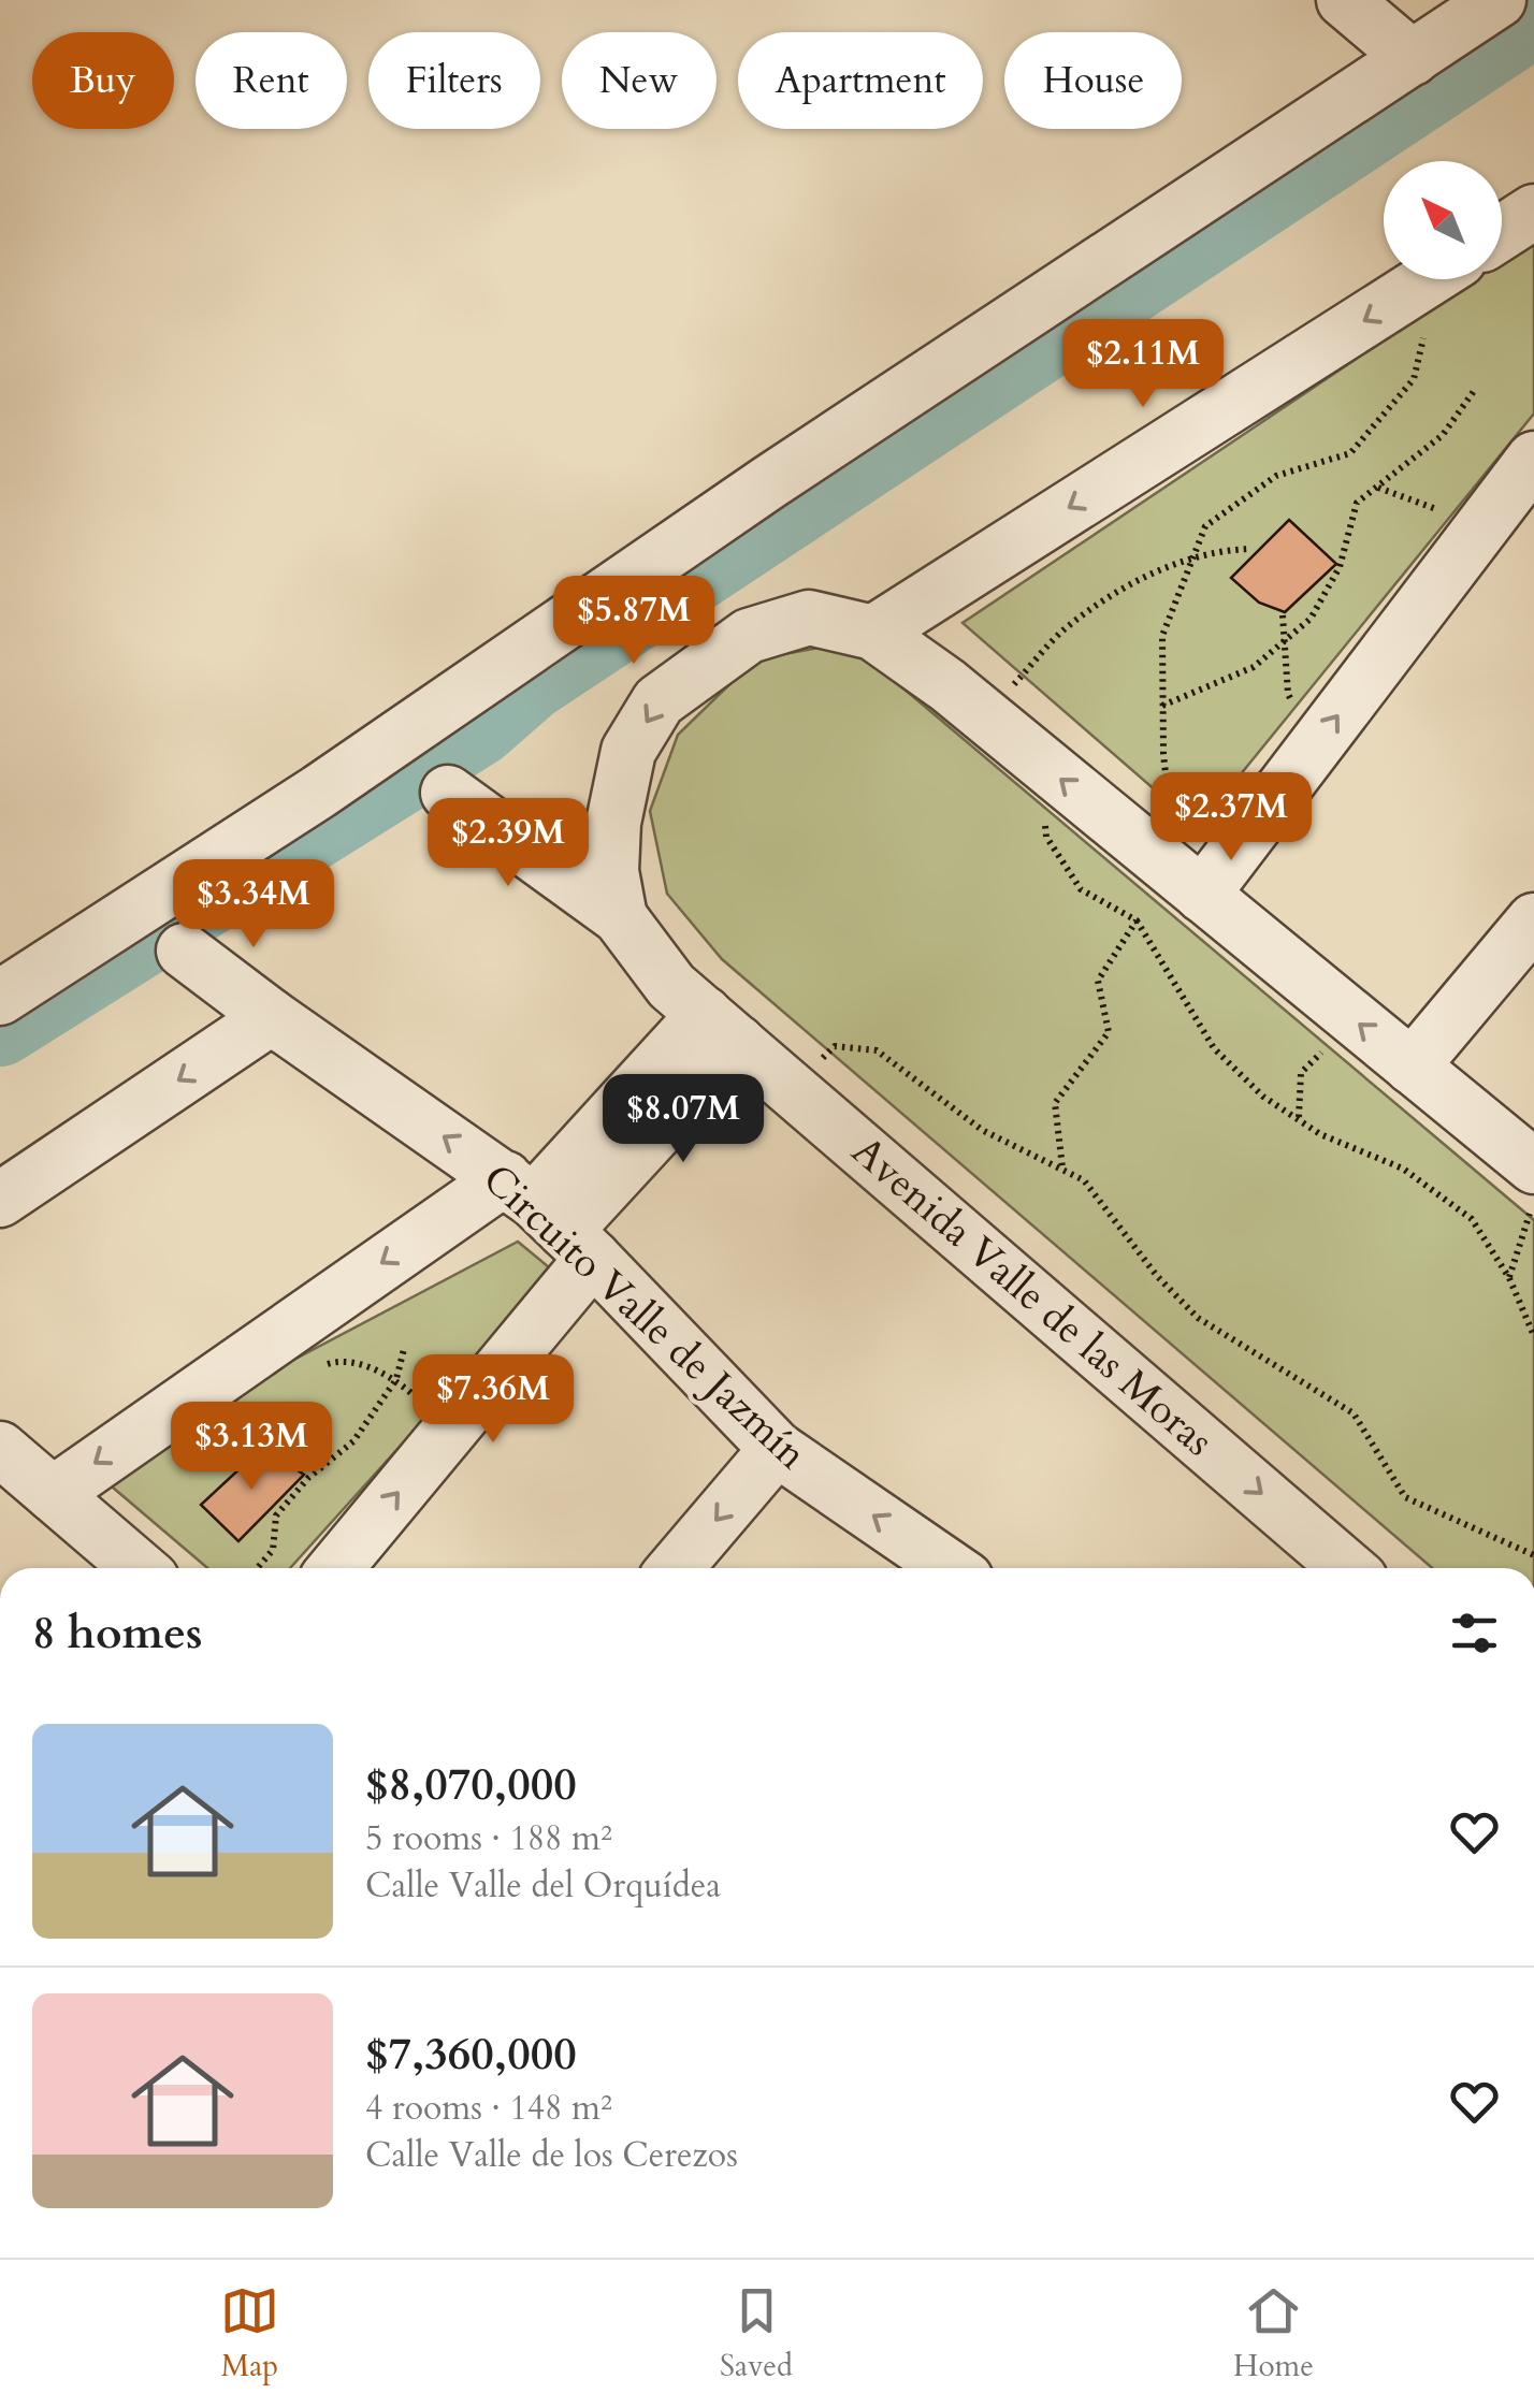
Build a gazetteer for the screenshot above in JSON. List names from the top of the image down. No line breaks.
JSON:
{"streets":{"street":["Avenida Valle de las Moras","Circuito Valle de Jazmín"]},"one_way":["Circuito Valle de Jazmín"],"north":"top left","page":{"chip":["Buy","Rent","Filters","New","Apartment","House"],"price":["$2.11M","$5.87M","$2.37M","$2.39M","$3.34M","$8.07M","$7.36M","$3.13M"],"heading":"8 homes","list":[{"name":"$8,070,000","note":"5 rooms · 188 m² · Calle Valle del Orquídea"},{"name":"$7,360,000","note":"4 rooms · 148 m² · Calle Valle de los Cerezos"}],"tabs":["Map","Saved","Home"]}}
